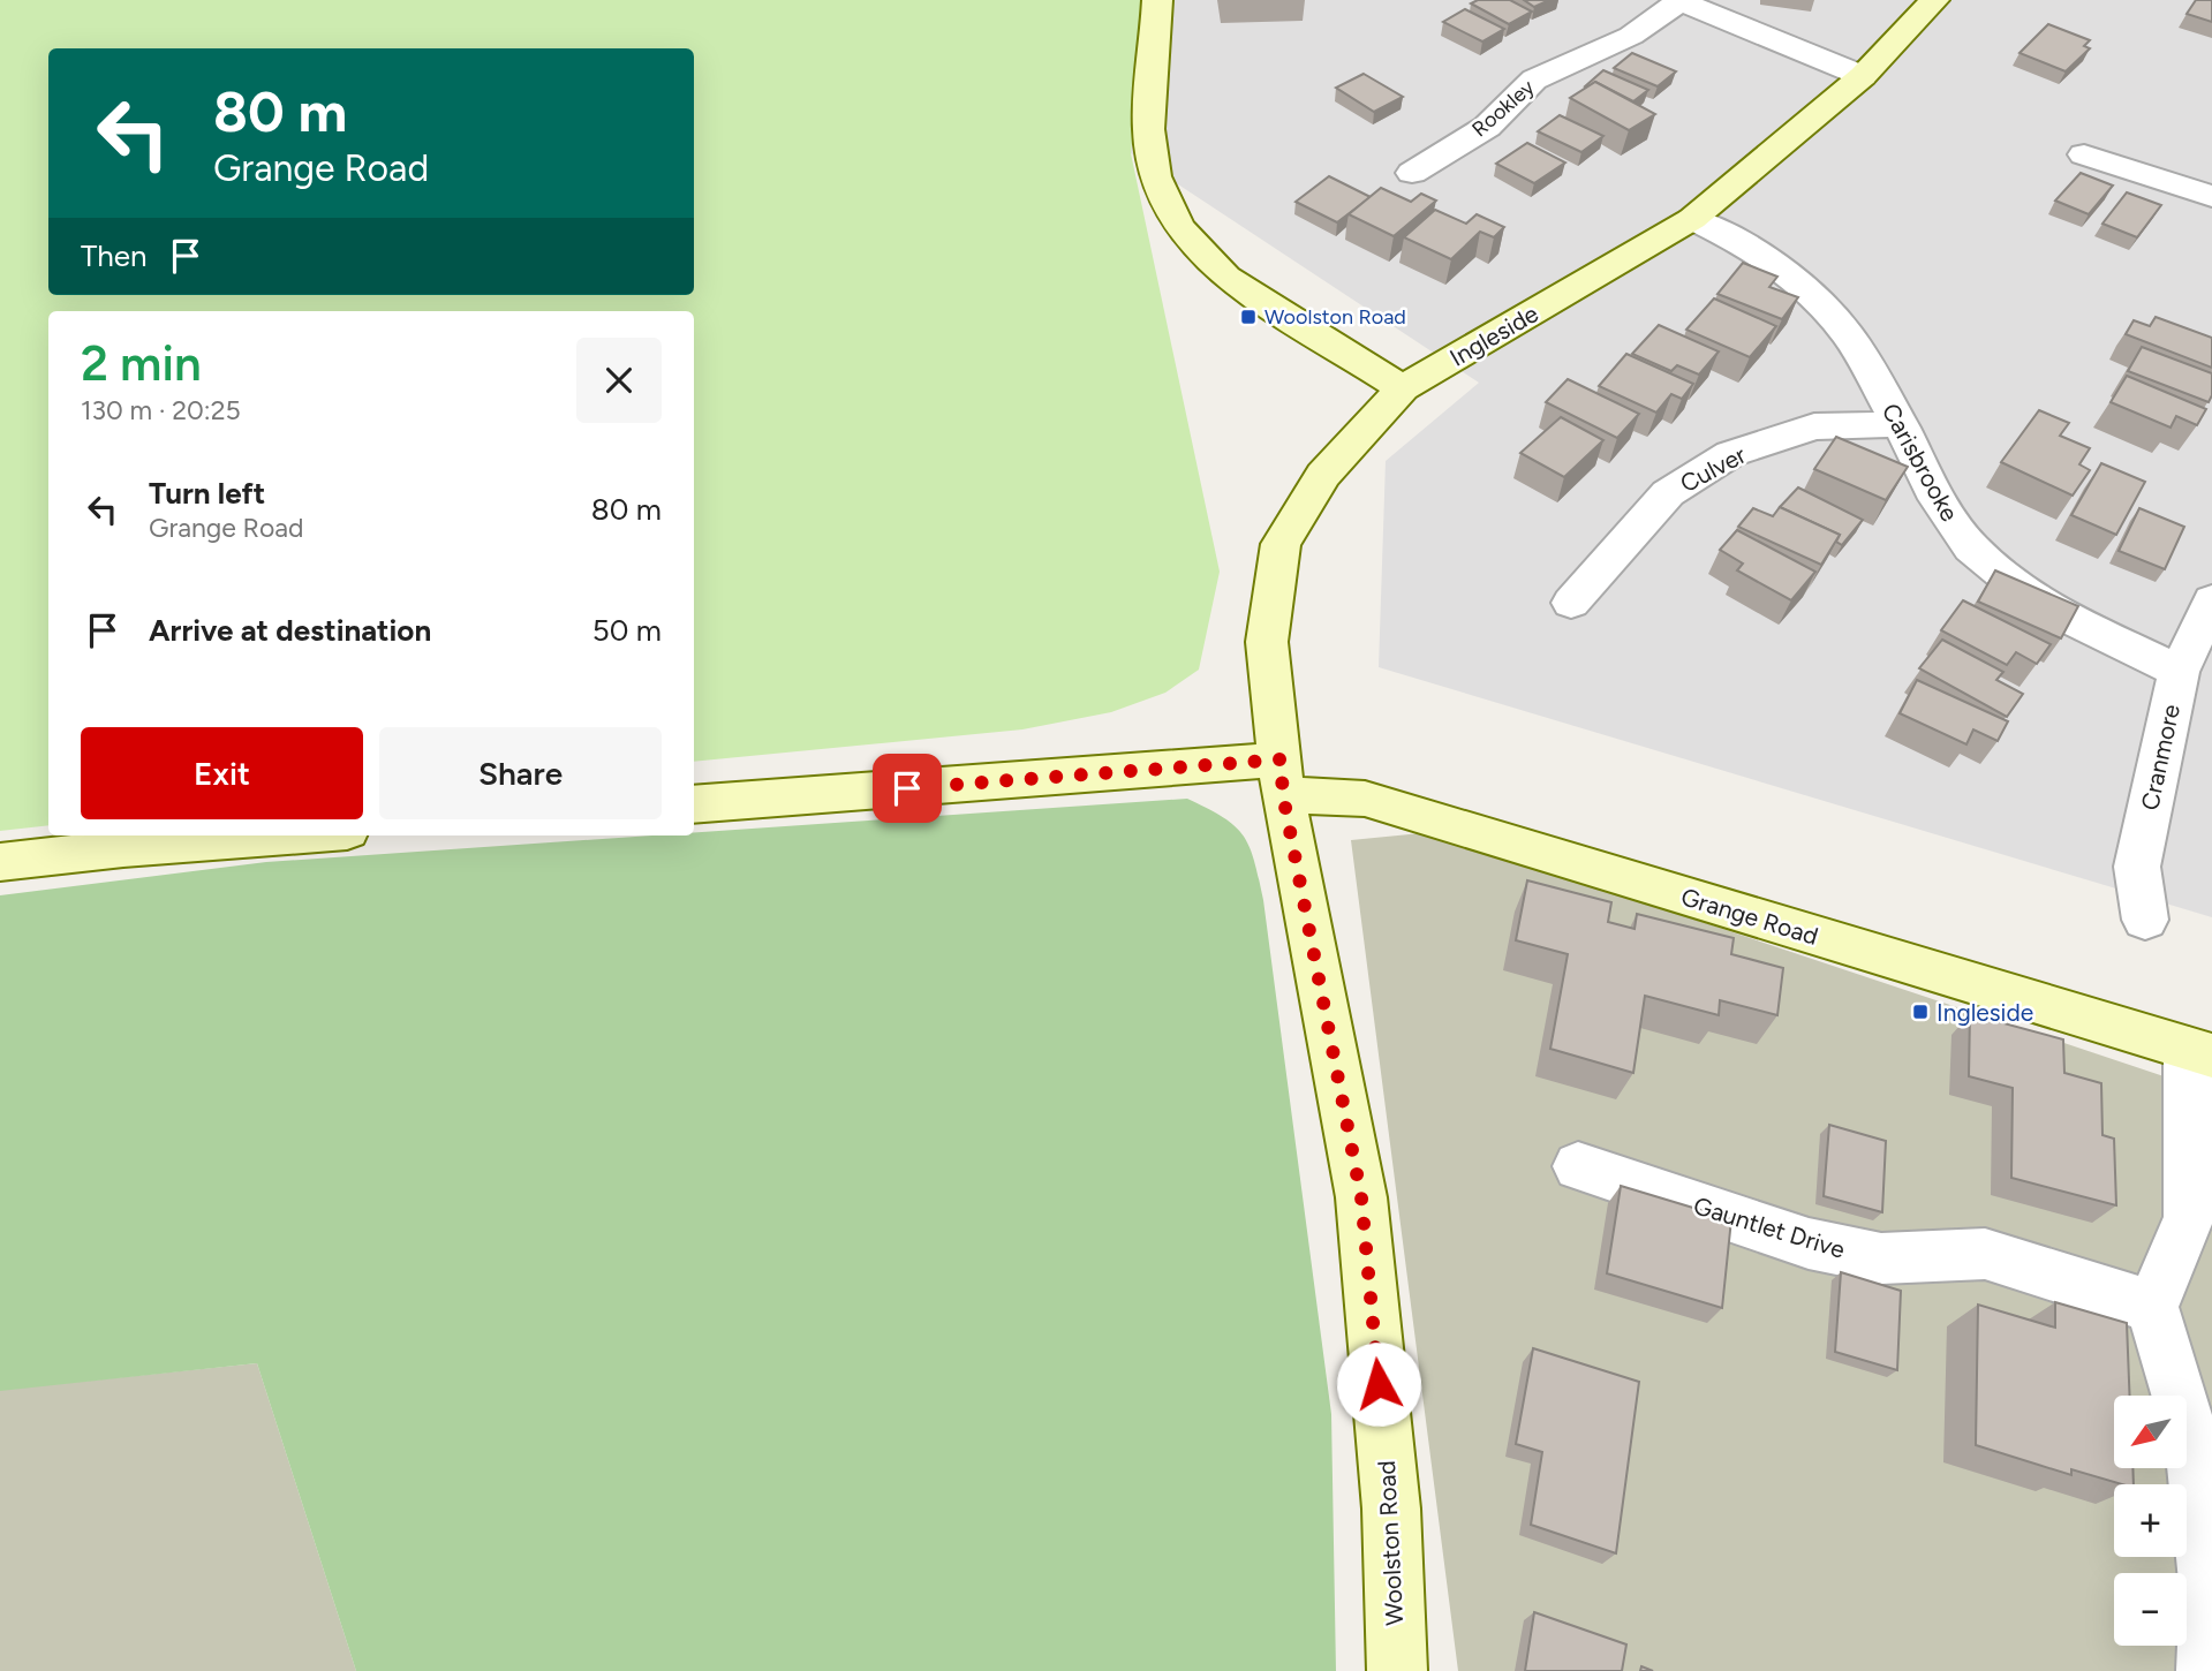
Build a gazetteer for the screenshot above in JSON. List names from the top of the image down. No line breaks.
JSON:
{"streets":{"street":["Rookley","Ingleside","Carisbrooke","Culver","Cranmore","Grange Road","Gauntlet Drive","Woolston Road"]},"crossings":[["Rookley","Ingleside"],["Ingleside","Carisbrooke"],["Ingleside","Grange Road"],["Ingleside","Woolston Road"],["Carisbrooke","Culver"],["Carisbrooke","Cranmore"],["Grange Road","Woolston Road"]],"places":{"transit":["Woolston Road","Ingleside"]},"north":"bottom left","page":{"turn":["80 m","Grange Road"],"then":"Then","heading":["2 min","130 m · 20:25"],"list":[{"name":"Turn left","note":"Grange Road","value":"80 m"},{"name":"Arrive at destination","value":"50 m"}],"buttons":["Exit","Share"],"map_buttons":["+","−"]}}
